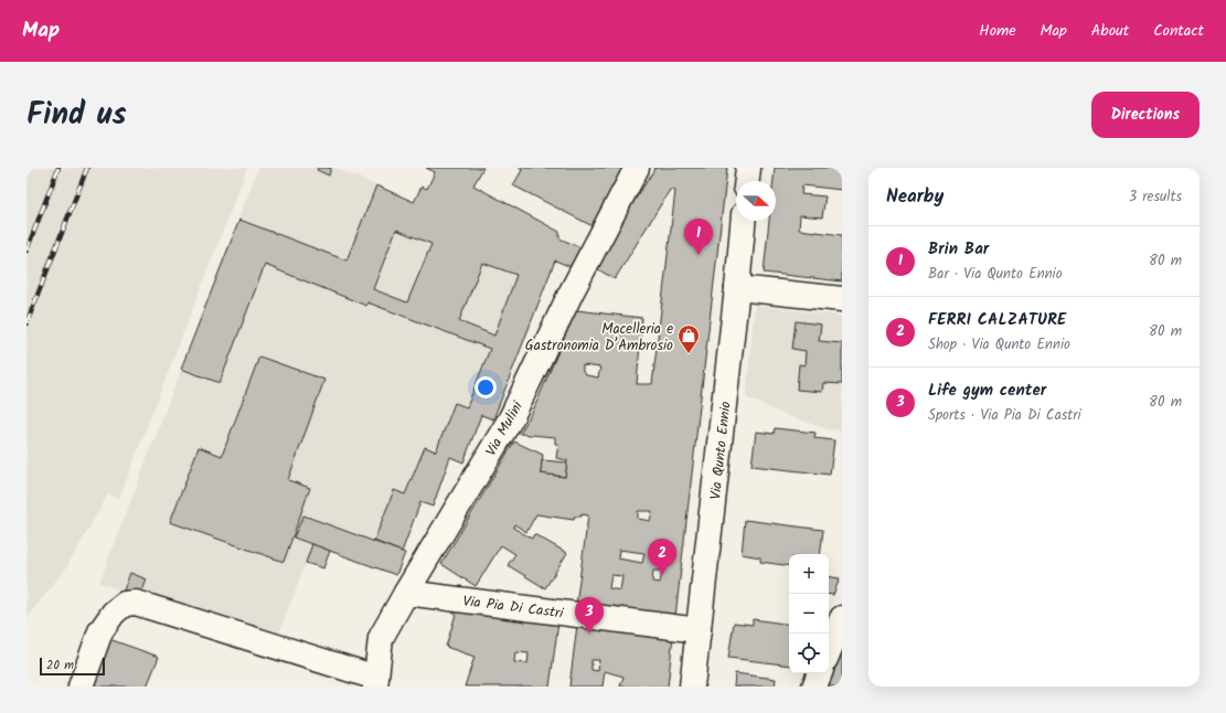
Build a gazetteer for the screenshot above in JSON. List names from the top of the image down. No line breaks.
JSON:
{"streets":{"street":["Via Mulini","Via Qunto Ennio","Via Pia Di Castri"]},"crossings":[["Via Mulini","Via Pia Di Castri"],["Via Qunto Ennio","Via Pia Di Castri"]],"places":{"shop":["Macelleria e Gastronomia D’Ambrosio"]},"scale_bar":"20 m","north":"right","page":{"header":"Map","nav":["Home","Map","About","Contact"],"title":"Find us","buttons":"Directions","heading":["Nearby","3 results"],"pins":["1","2","3"],"list":[{"mark":"1","name":"Brin Bar","note":"Bar · Via Qunto Ennio","value":"80 m"},{"mark":"2","name":"FERRI CALZATURE","note":"Shop · Via Qunto Ennio","value":"80 m"},{"mark":"3","name":"Life gym center","note":"Sports · Via Pia Di Castri","value":"80 m"}],"map_buttons":["+","−"],"scale":"20 m"}}
